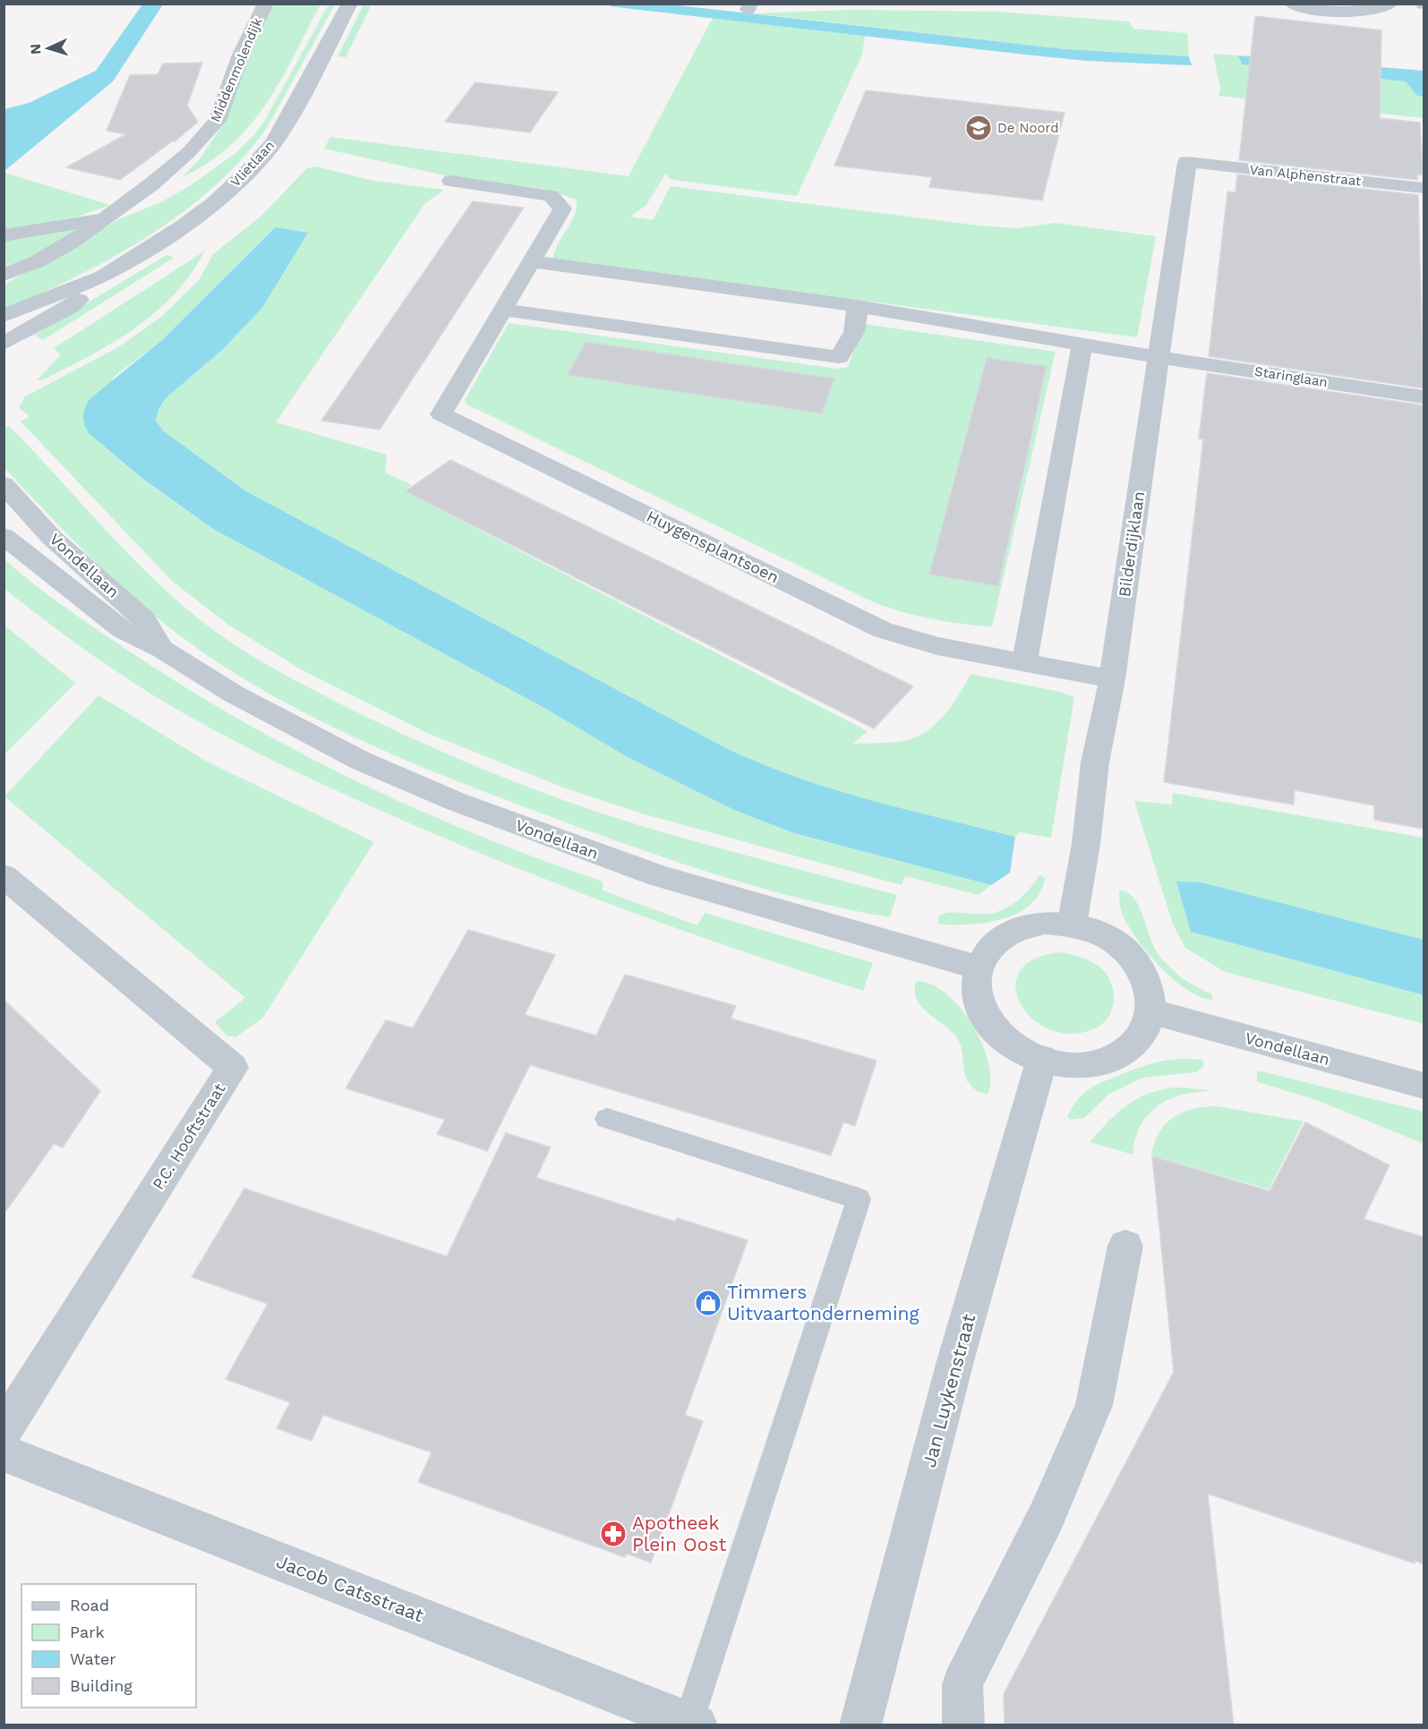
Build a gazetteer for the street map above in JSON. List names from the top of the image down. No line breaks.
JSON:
{"streets":{"street":["Middenmolendijk","Vlietlaan","Van Alphenstraat","Staringlaan","Bilderdijklaan","Huygensplantsoen","Vondellaan","P.C. Hooftstraat","Jan Luykenstraat","Jacob Catsstraat"]},"crossings":[["Van Alphenstraat","Bilderdijklaan"],["Staringlaan","Bilderdijklaan"],["Bilderdijklaan","Huygensplantsoen"],["Bilderdijklaan","Vondellaan"],["Bilderdijklaan","Jan Luykenstraat"],["Vondellaan","Jan Luykenstraat"]],"places":{"school or university":["De Noord"],"shop":["Timmers Uitvaartonderneming"],"pharmacy":["Apotheek Plein Oost"]},"legend":["Road","Park","Water","Building"],"north":"left"}
